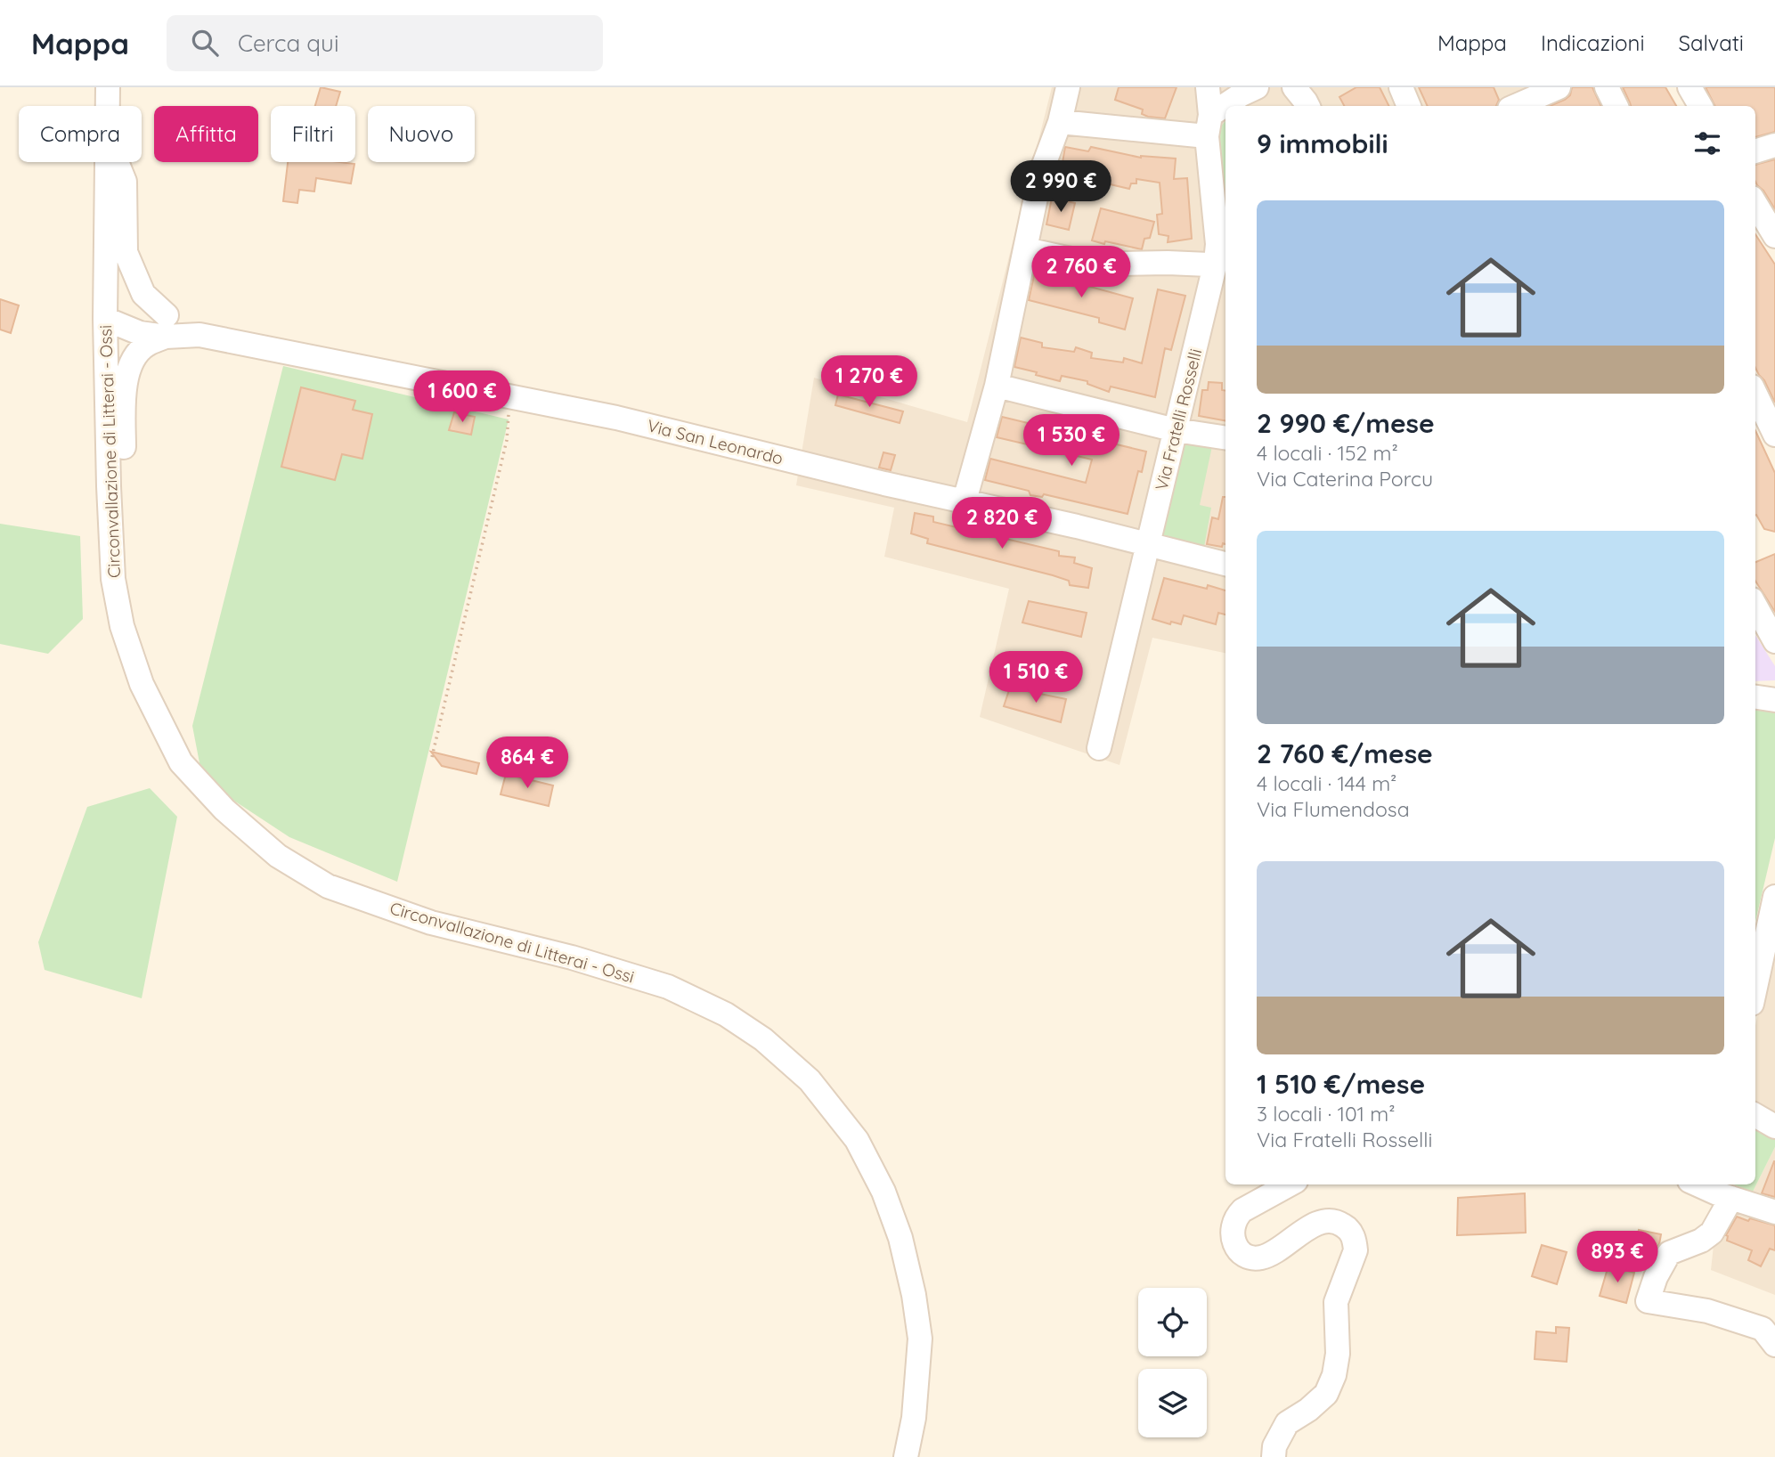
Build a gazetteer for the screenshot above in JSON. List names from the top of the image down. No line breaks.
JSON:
{"streets":{"street":["Via Fratelli Rosselli","Via San Leonardo","Circonvallazione di Litterai - Ossi"]},"crossings":[["Via Fratelli Rosselli","Via San Leonardo"],["Via San Leonardo","Circonvallazione di Litterai - Ossi"]],"page":{"header":"Mappa","search":"Cerca qui","nav":["Mappa","Indicazioni","Salvati"],"chip":["Compra","Affitta","Filtri","Nuovo"],"heading":"9 immobili","price":["2 990 €","2 760 €","1 270 €","1 600 €","1 530 €","2 820 €","1 510 €","864 €","893 €"],"list":[{"name":"2 990 €/mese","note":"4 locali · 152 m² · Via Caterina Porcu"},{"name":"2 760 €/mese","note":"4 locali · 144 m² · Via Flumendosa"},{"name":"1 510 €/mese","note":"3 locali · 101 m² · Via Fratelli Rosselli"}]}}
